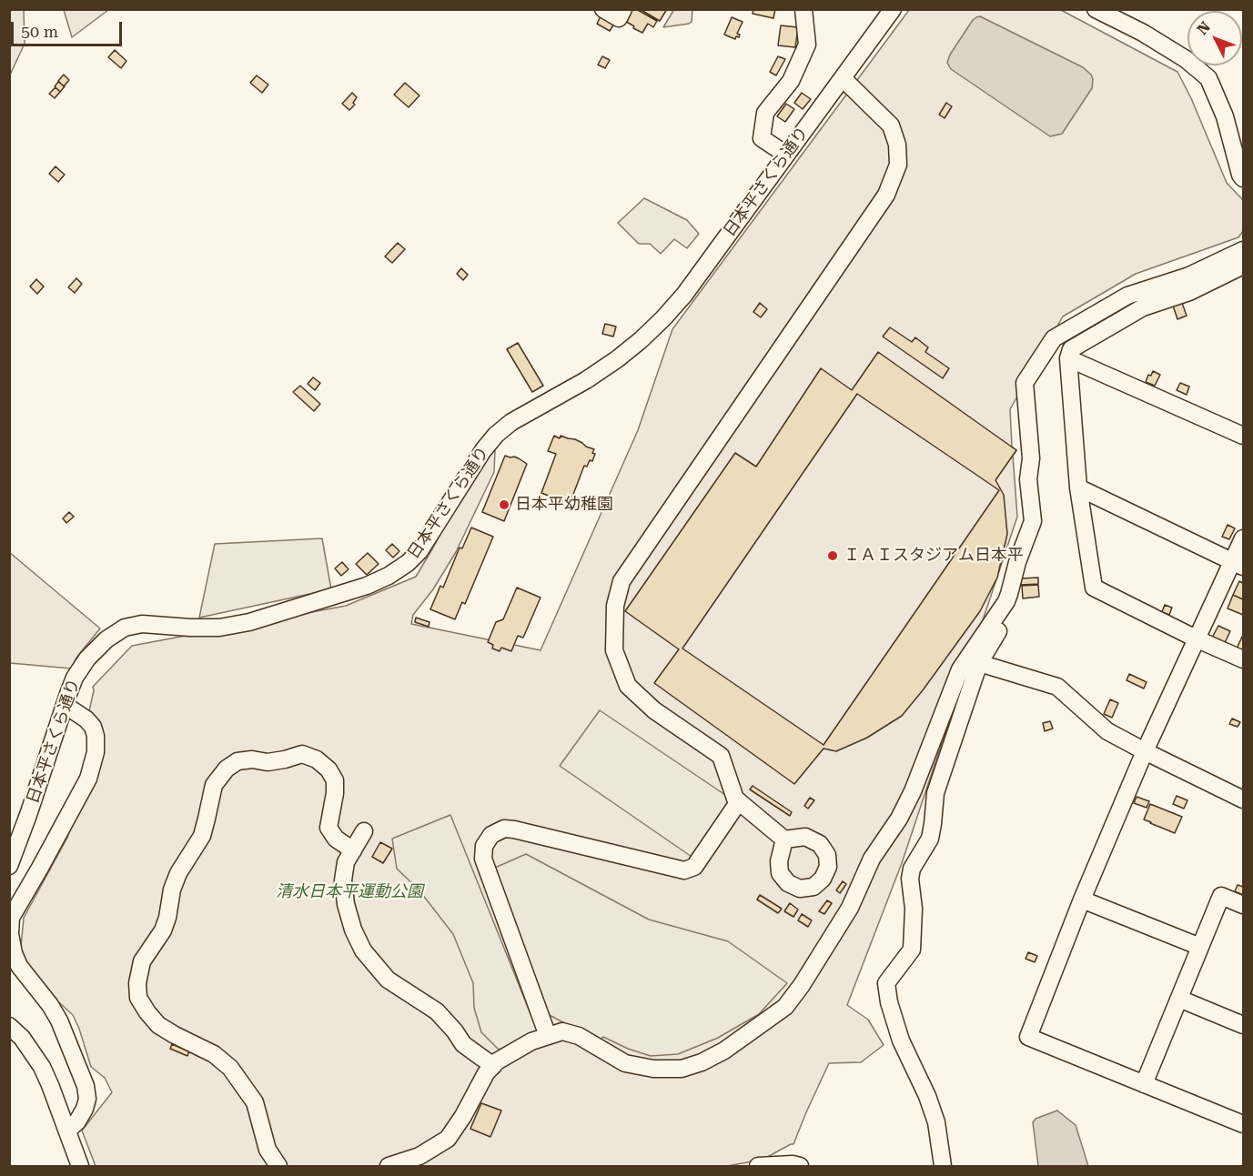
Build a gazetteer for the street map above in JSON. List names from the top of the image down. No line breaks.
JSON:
{"streets":{"street":["日本平さくら通り"]},"parks":["清水日本平運動公園"],"places":["日本平幼稚園","ＩＡＩスタジアム日本平"],"scale_bar":"50 m","north":"top left"}
